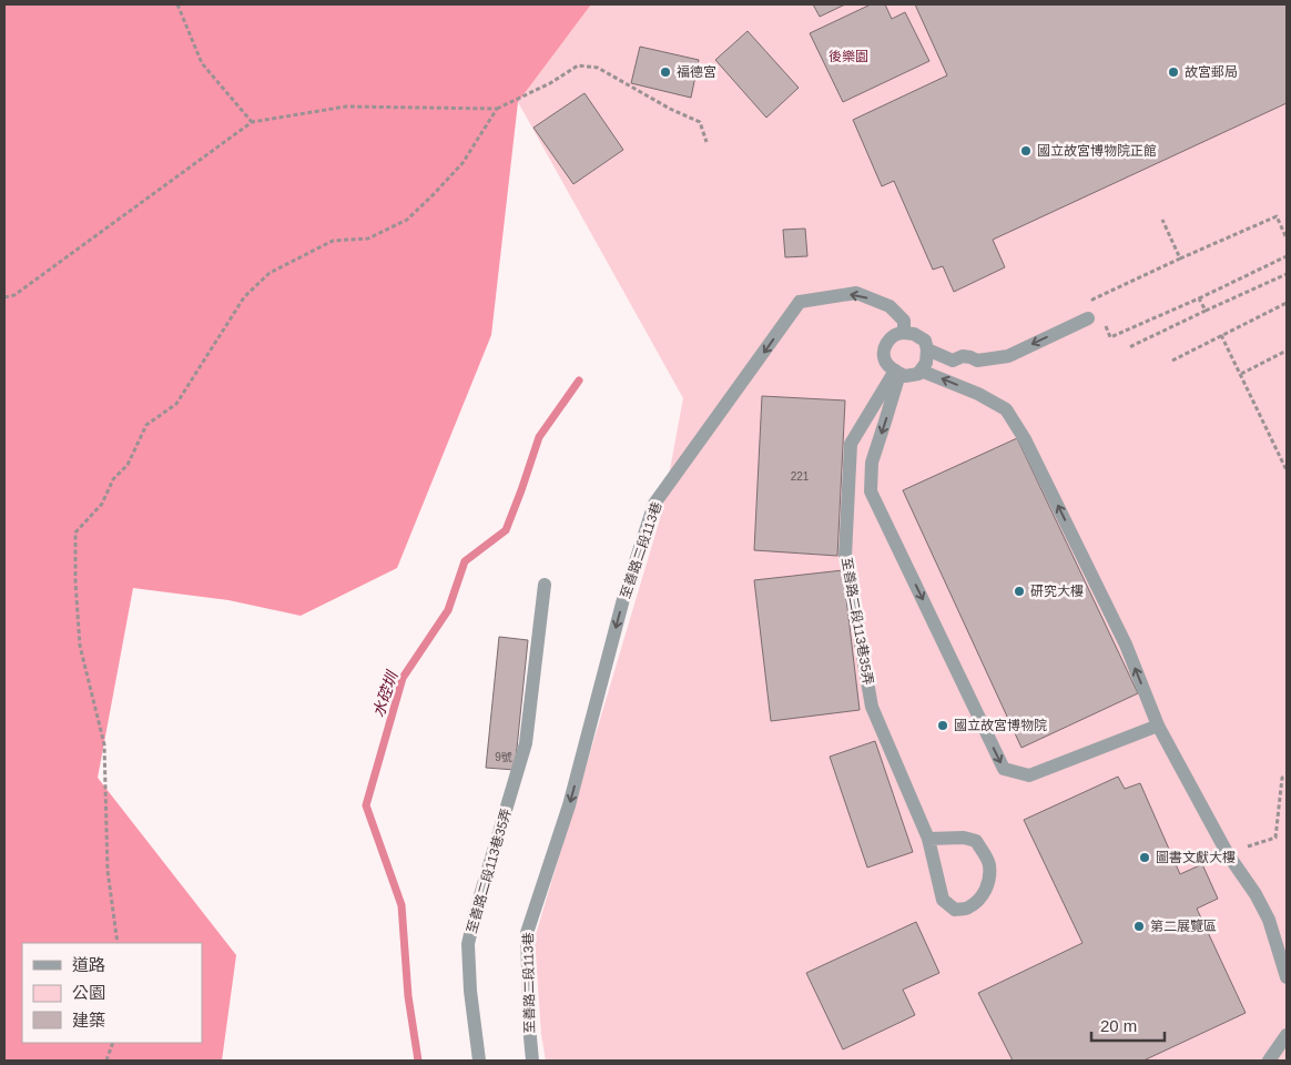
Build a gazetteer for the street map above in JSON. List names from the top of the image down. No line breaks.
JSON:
{"streets":{"street":["至善路二段113巷","至善路二段113巷35弄"]},"crossings":[["至善路二段113巷","至善路二段113巷35弄"]],"one_way":["至善路二段113巷"],"water":["水硿圳"],"parks":["後樂園"],"places":["福德宮","故宮郵局","國立故宮博物院正館","研究大樓","國立故宮博物院","圖書文獻大樓","第二展覽區"],"house_numbers":["221","9號"],"legend":["道路","公園","建築"],"scale_bar":"20 m"}
